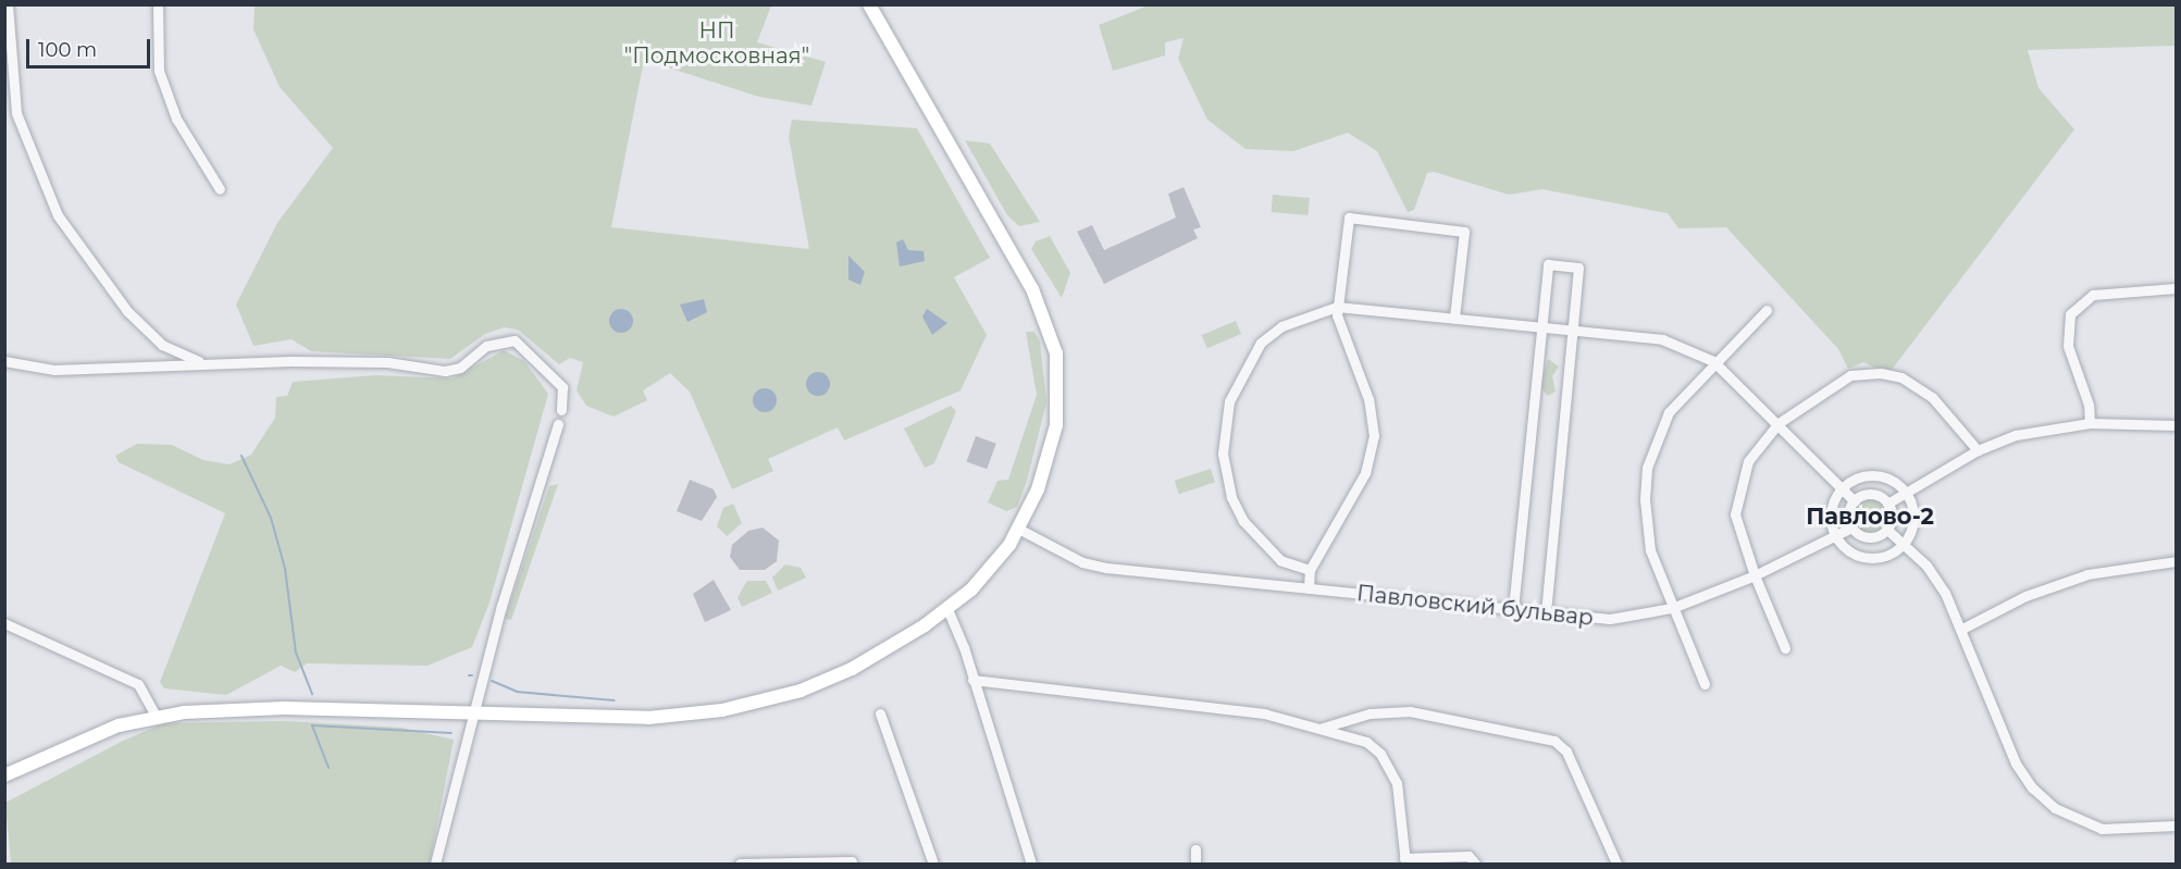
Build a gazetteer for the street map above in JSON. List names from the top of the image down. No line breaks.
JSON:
{"streets":{"street":["Павловский бульвар"]},"districts":["Павлово-2"],"parks":["НП \"Подмосковная\""],"scale_bar":"100 m"}
